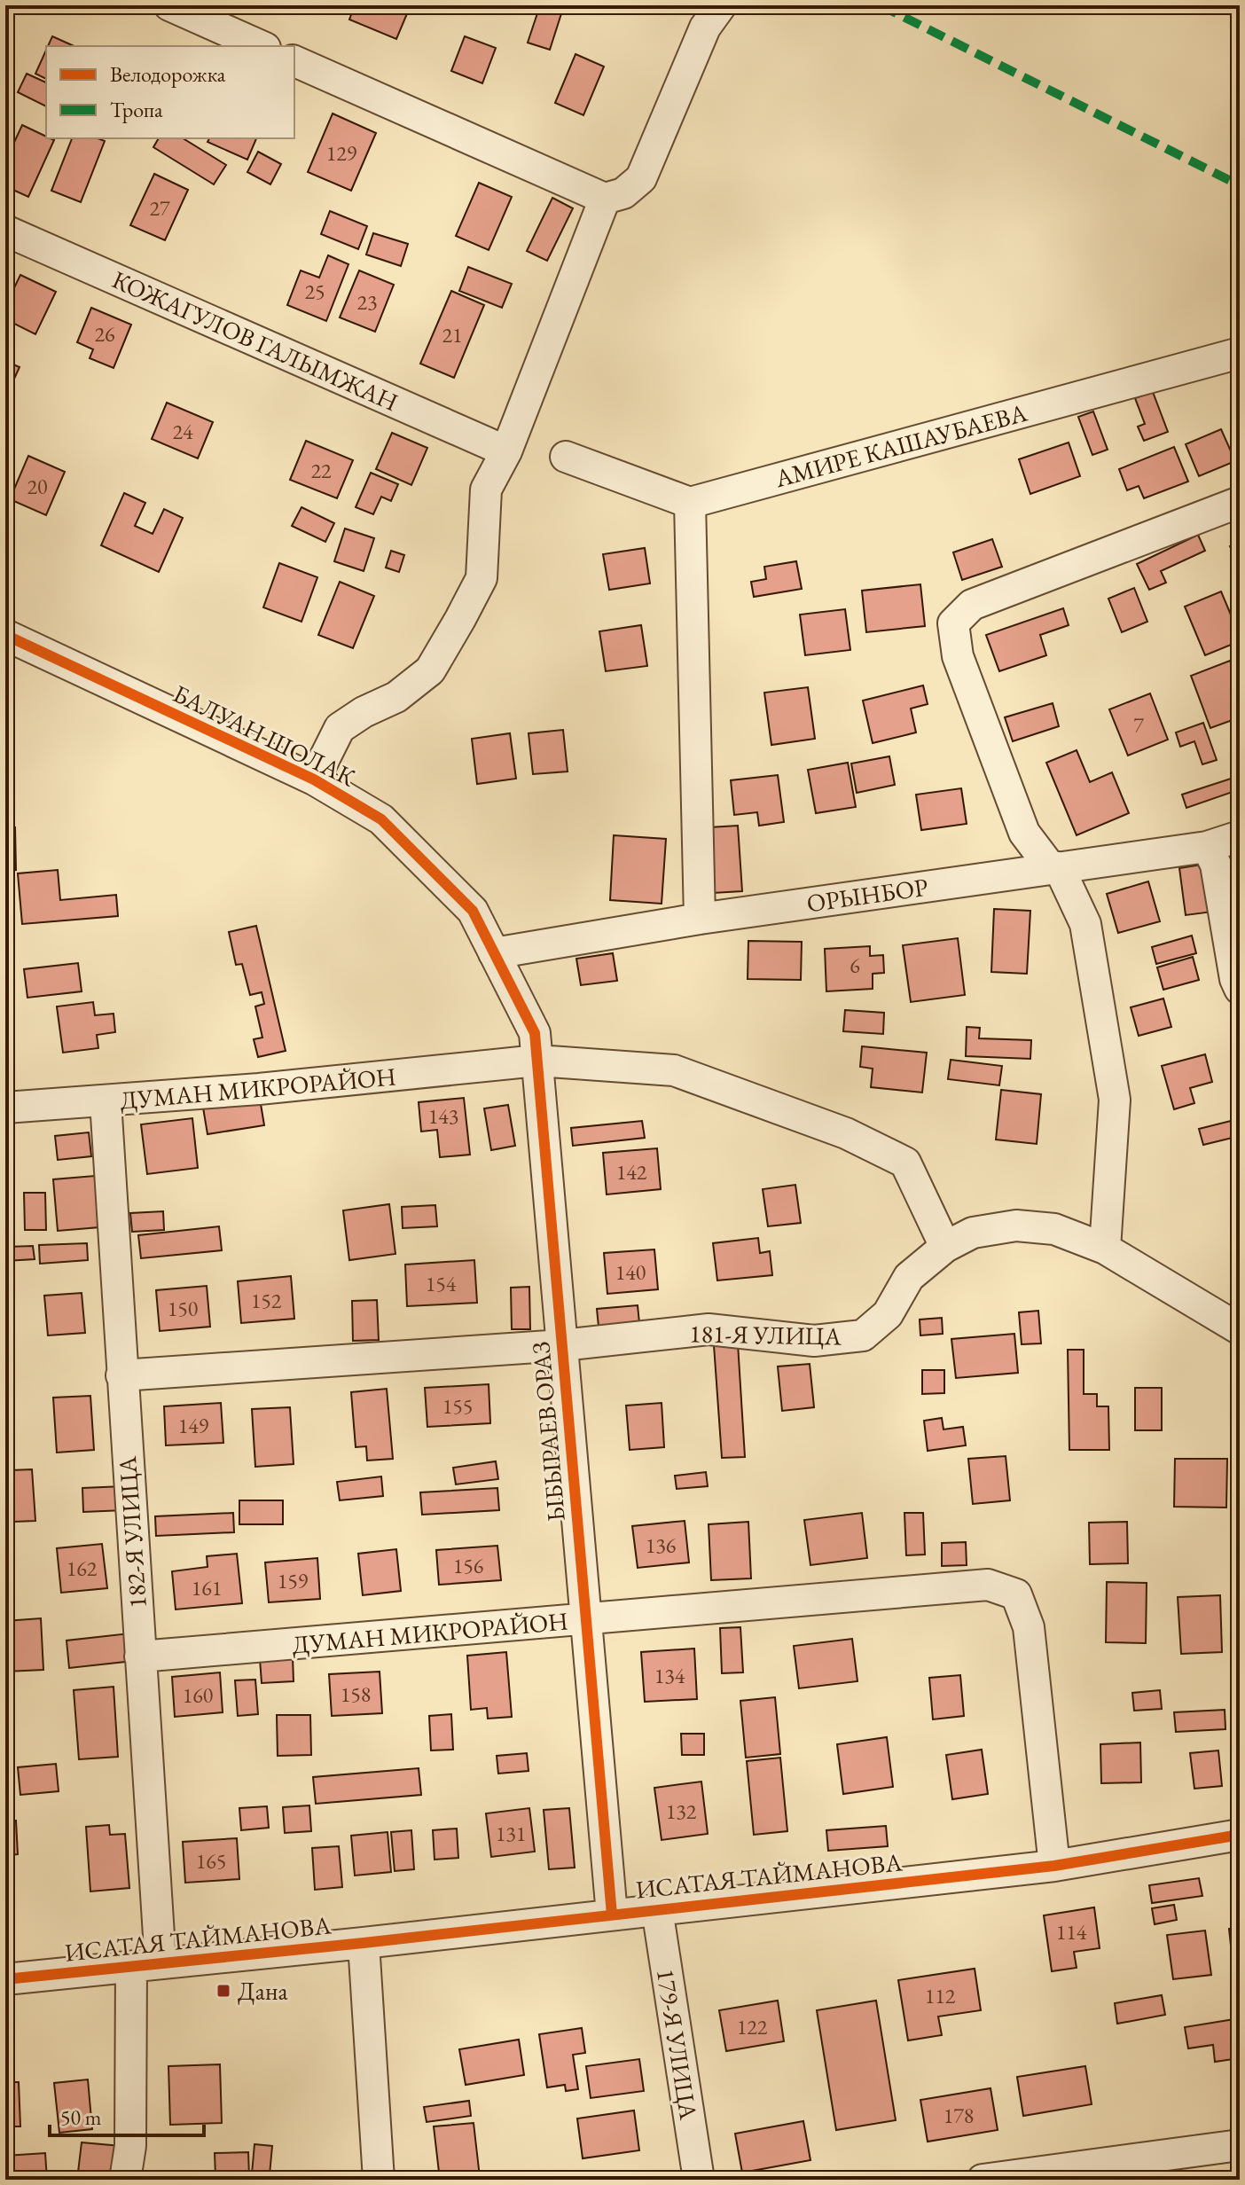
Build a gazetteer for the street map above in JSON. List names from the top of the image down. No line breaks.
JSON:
{"streets":{"street":["КОЖАГУЛОВ ГАЛЫМЖАН","АМИРЕ КАШАУБАЕВА","БАЛУАН ШОЛАК","ОРЫНБОР","ДУМАН МИКРОРАЙОН","181-Я УЛИЦА","ЫБЫРАЕВ ОРАЗ","182-Я УЛИЦА","ИСАТАЯ ТАЙМАНОВА","179-Я УЛИЦА"]},"crossings":[["БАЛУАН ШОЛАК","ОРЫНБОР"],["БАЛУАН ШОЛАК","ЫБЫРАЕВ ОРАЗ"],["ОРЫНБОР","ЫБЫРАЕВ ОРАЗ"],["ДУМАН МИКРОРАЙОН","181-Я УЛИЦА"],["ДУМАН МИКРОРАЙОН","ЫБЫРАЕВ ОРАЗ"],["ДУМАН МИКРОРАЙОН","182-Я УЛИЦА"],["ДУМАН МИКРОРАЙОН","ИСАТАЯ ТАЙМАНОВА"],["181-Я УЛИЦА","ЫБЫРАЕВ ОРАЗ"],["ЫБЫРАЕВ ОРАЗ","ИСАТАЯ ТАЙМАНОВА"],["182-Я УЛИЦА","ИСАТАЯ ТАЙМАНОВА"],["ИСАТАЯ ТАЙМАНОВА","179-Я УЛИЦА"]],"places":{"transit":["Дана"]},"house_numbers":["129","27","25","23","26","21","24","22","20","7","6","143","142","140","154","152","150","155","149","136","156","162","159","161","134","158","160","132","131","165","114","112","122","178"],"legend":["Велодорожка","Тропа"],"scale_bar":"50 m"}
